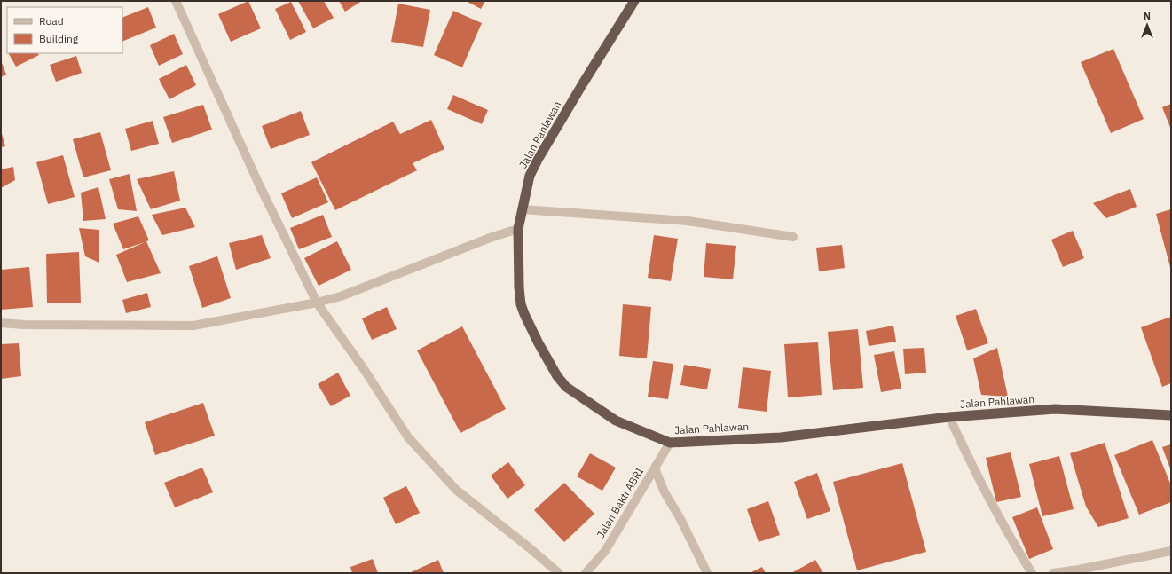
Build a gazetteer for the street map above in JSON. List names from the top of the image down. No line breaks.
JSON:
{"streets":{"highway":["Jalan Pahlawan"],"street":["Jalan Bakti ABRI"]},"crossings":[["Jalan Pahlawan","Jalan Bakti ABRI"]],"legend":["Road","Building"],"north":"top"}
